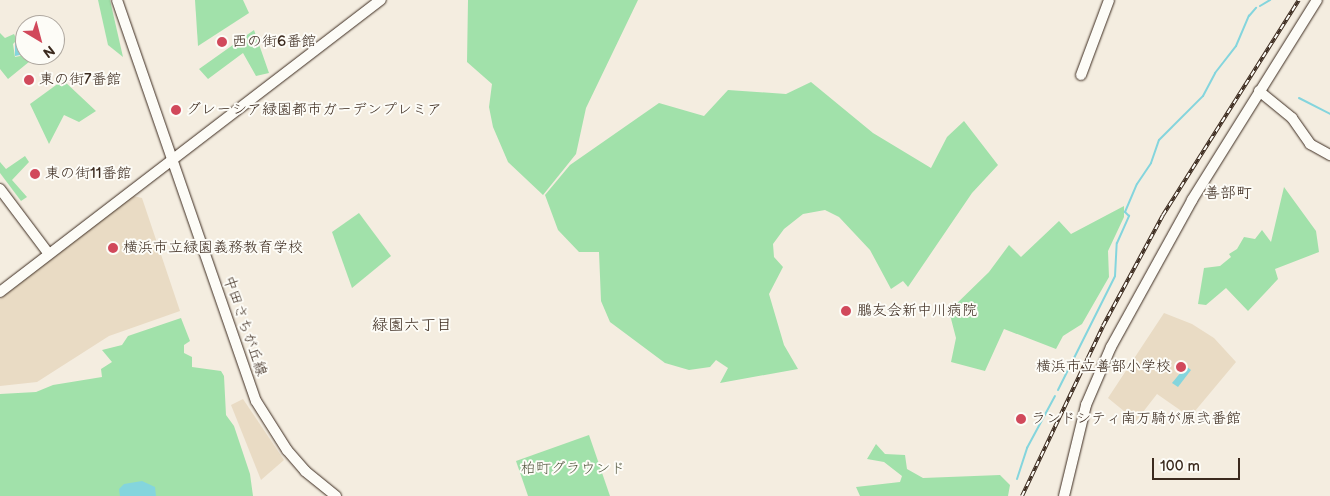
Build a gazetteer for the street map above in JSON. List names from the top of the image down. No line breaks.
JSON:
{"streets":{"street":["中田さちが丘線"]},"districts":["善部町","緑園六丁目"],"parks":["柏町グラウンド"],"places":["西の街6番館","東の街7番館","グレーシア緑園都市ガーデンプレミア","東の街11番館","横浜市立緑園義務教育学校","鵬友会新中川病院","横浜市立善部小学校","ランドシティ南万騎が原弐番館"],"scale_bar":"100 m","north":"bottom right"}
